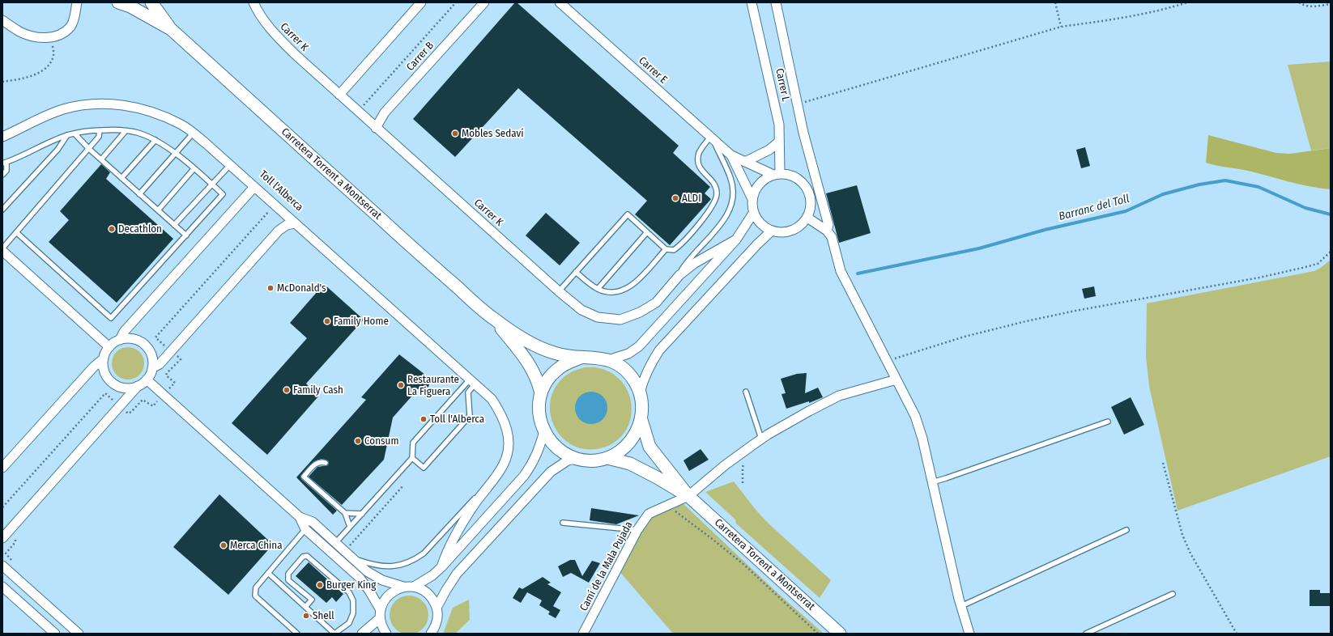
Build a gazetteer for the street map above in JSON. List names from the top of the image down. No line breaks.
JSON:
{"streets":{"main road":["Carretera Torrent a Montserrat"],"street":["Carrer K","Carrer B","Carrer E","Carrer L","Camí de la Mala Pujada"]},"crossings":[["Carrer K","Carrer B"],["Carretera Torrent a Montserrat","Camí de la Mala Pujada"]],"water":["Barranc del Toll"],"places":["Mobles Sedaví","ALDI","Decathlon","McDonald's","Family Home","Restaurante La Figuera","Family Cash","Toll l'Alberca","Consum","Merca China","Burger King","Shell"]}
